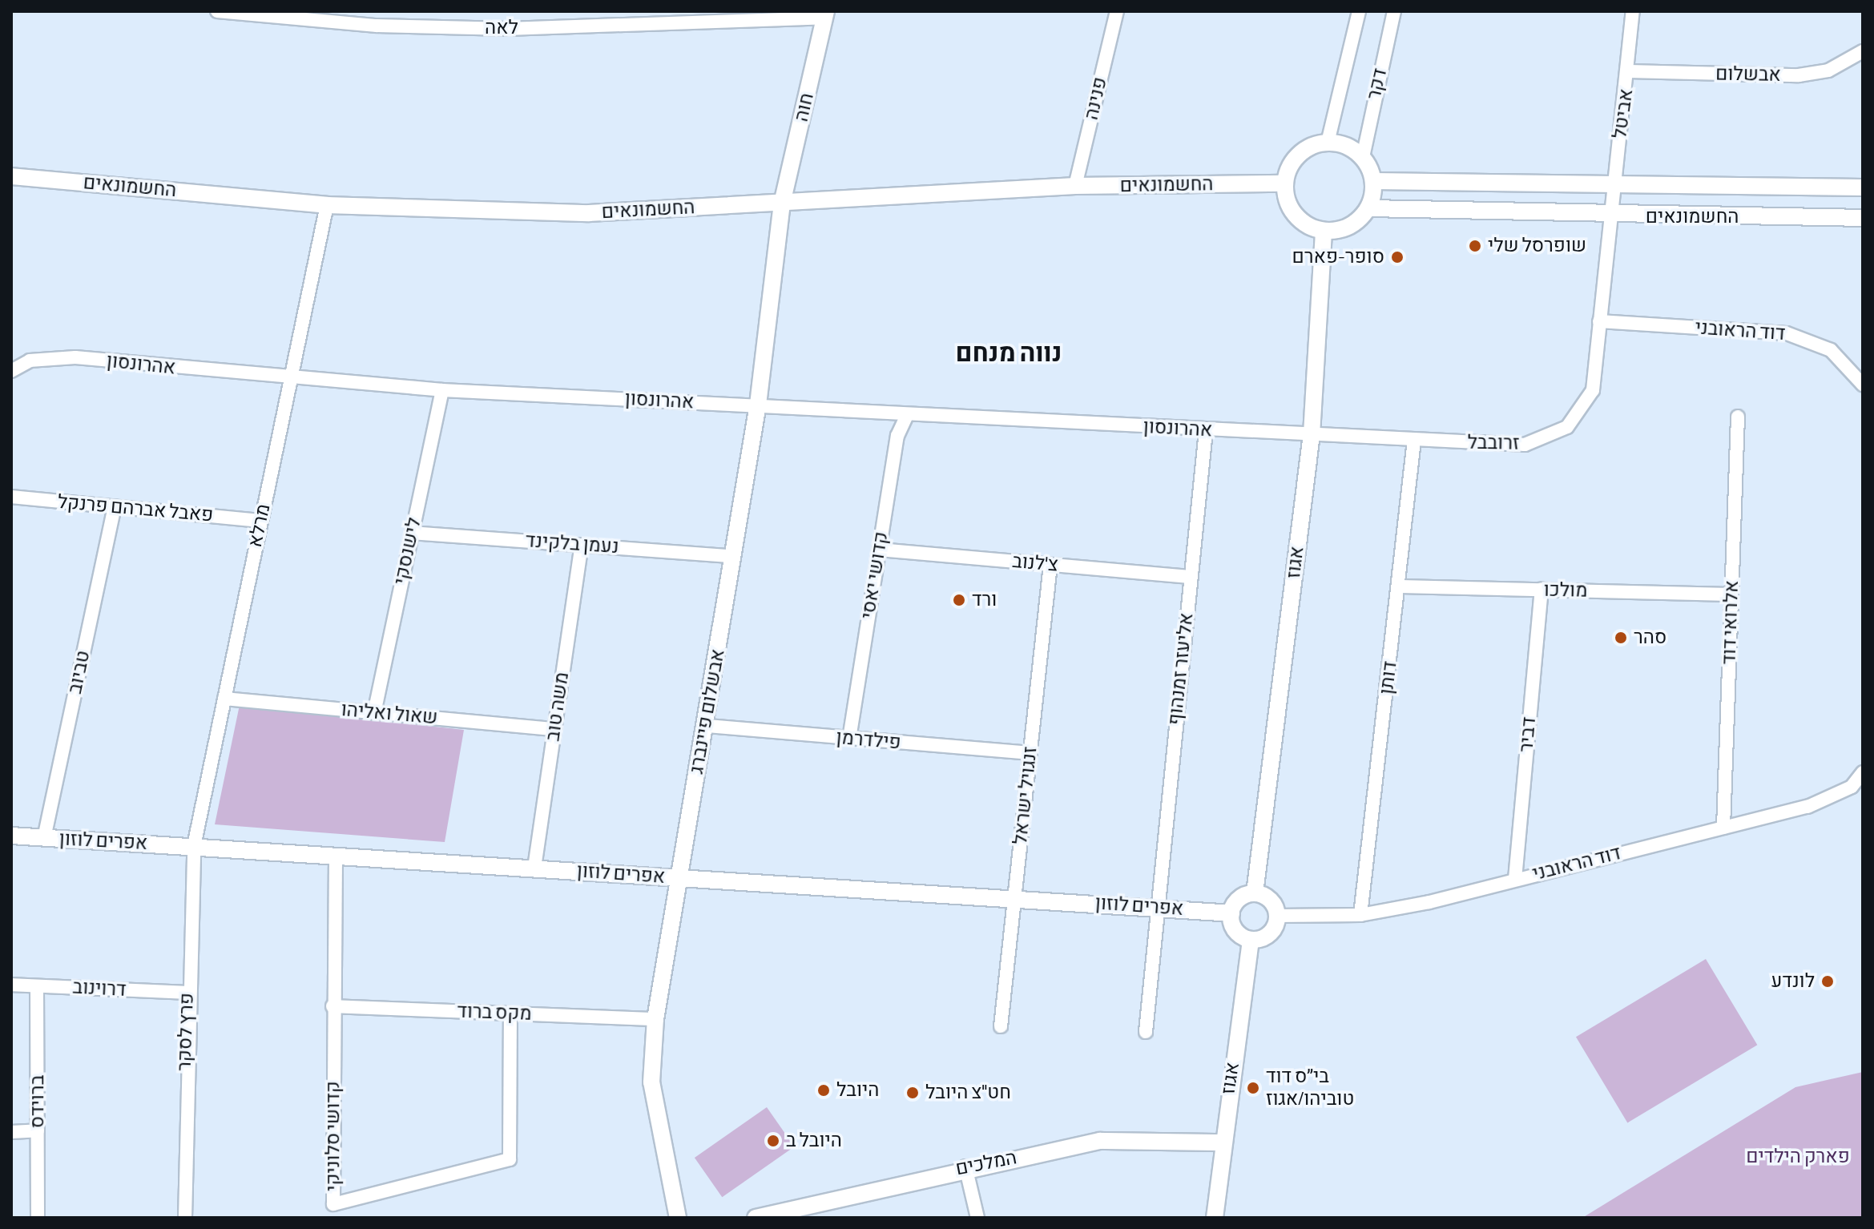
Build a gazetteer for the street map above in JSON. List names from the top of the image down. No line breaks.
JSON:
{"streets":{"street":["לאה","אבשלום","דקר","פנינה","חוה","אביטל","החשמונאים","דוד הראובני","אהרונסון","זרובבל","פאבל אברהם פרנקל","מרלא","נעמן בלקינד","לישנסקי","אגוז","צ'לנוב","קדושי יאסי","מולכו","אלרואי דוד","אליעזר זמנהוף","טביוב","דותן","משה טוב","אבשלום פיינברג","שאול ואליהו","דביר","פילדרמן","זנגויל ישראל","אפרים לוזון","דרוינוב","מקס ברוד","פרץ לסקר","ברוידס","קדושי סלוניקי","המלכים"]},"crossings":[["לאה","חוה"],["אבשלום","אביטל"],["דקר","החשמונאים"],["דקר","אגוז"],["פנינה","החשמונאים"],["חוה","החשמונאים"],["חוה","אבשלום פיינברג"],["אביטל","החשמונאים"],["אביטל","זרובבל"],["החשמונאים","זרובבל"],["החשמונאים","מרלא"],["החשמונאים","אגוז"],["החשמונאים","אבשלום פיינברג"],["דוד הראובני","זרובבל"],["דוד הראובני","אגוז"],["דוד הראובני","אלרואי דוד"],["דוד הראובני","דותן"],["דוד הראובני","דביר"],["דוד הראובני","אפרים לוזון"],["אהרונסון","זרובבל"],["אהרונסון","מרלא"],["אהרונסון","לישנסקי"],["אהרונסון","אגוז"],["אהרונסון","קדושי יאסי"],["אהרונסון","אליעזר זמנהוף"],["אהרונסון","אבשלום פיינברג"],["זרובבל","אגוז"],["זרובבל","דותן"],["פאבל אברהם פרנקל","מרלא"],["פאבל אברהם פרנקל","טביוב"],["מרלא","שאול ואליהו"],["מרלא","אפרים לוזון"],["מרלא","פרץ לסקר"],["נעמן בלקינד","לישנסקי"],["נעמן בלקינד","משה טוב"],["נעמן בלקינד","אבשלום פיינברג"],["לישנסקי","שאול ואליהו"],["אגוז","אפרים לוזון"],["אגוז","המלכים"],["צ'לנוב","קדושי יאסי"],["צ'לנוב","אליעזר זמנהוף"],["צ'לנוב","זנגויל ישראל"],["קדושי יאסי","פילדרמן"],["מולכו","אלרואי דוד"],["מולכו","דותן"],["מולכו","דביר"],["אליעזר זמנהוף","אפרים לוזון"],["טביוב","אפרים לוזון"],["משה טוב","שאול ואליהו"],["משה טוב","אפרים לוזון"],["אבשלום פיינברג","פילדרמן"],["אבשלום פיינברג","אפרים לוזון"],["אבשלום פיינברג","מקס ברוד"],["פילדרמן","זנגויל ישראל"],["זנגויל ישראל","אפרים לוזון"],["אפרים לוזון","פרץ לסקר"],["אפרים לוזון","קדושי סלוניקי"],["דרוינוב","פרץ לסקר"],["דרוינוב","ברוידס"],["מקס ברוד","קדושי סלוניקי"]],"districts":["נווה מנחם"],"parks":["פארק הילדים"],"places":["שופרסל שלי","סופר-פארם","ורד","סהר","לונדע","בי״ס דוד טוביהו/אגוז","היובל","חט\"צ היובל","היובל ב"]}
